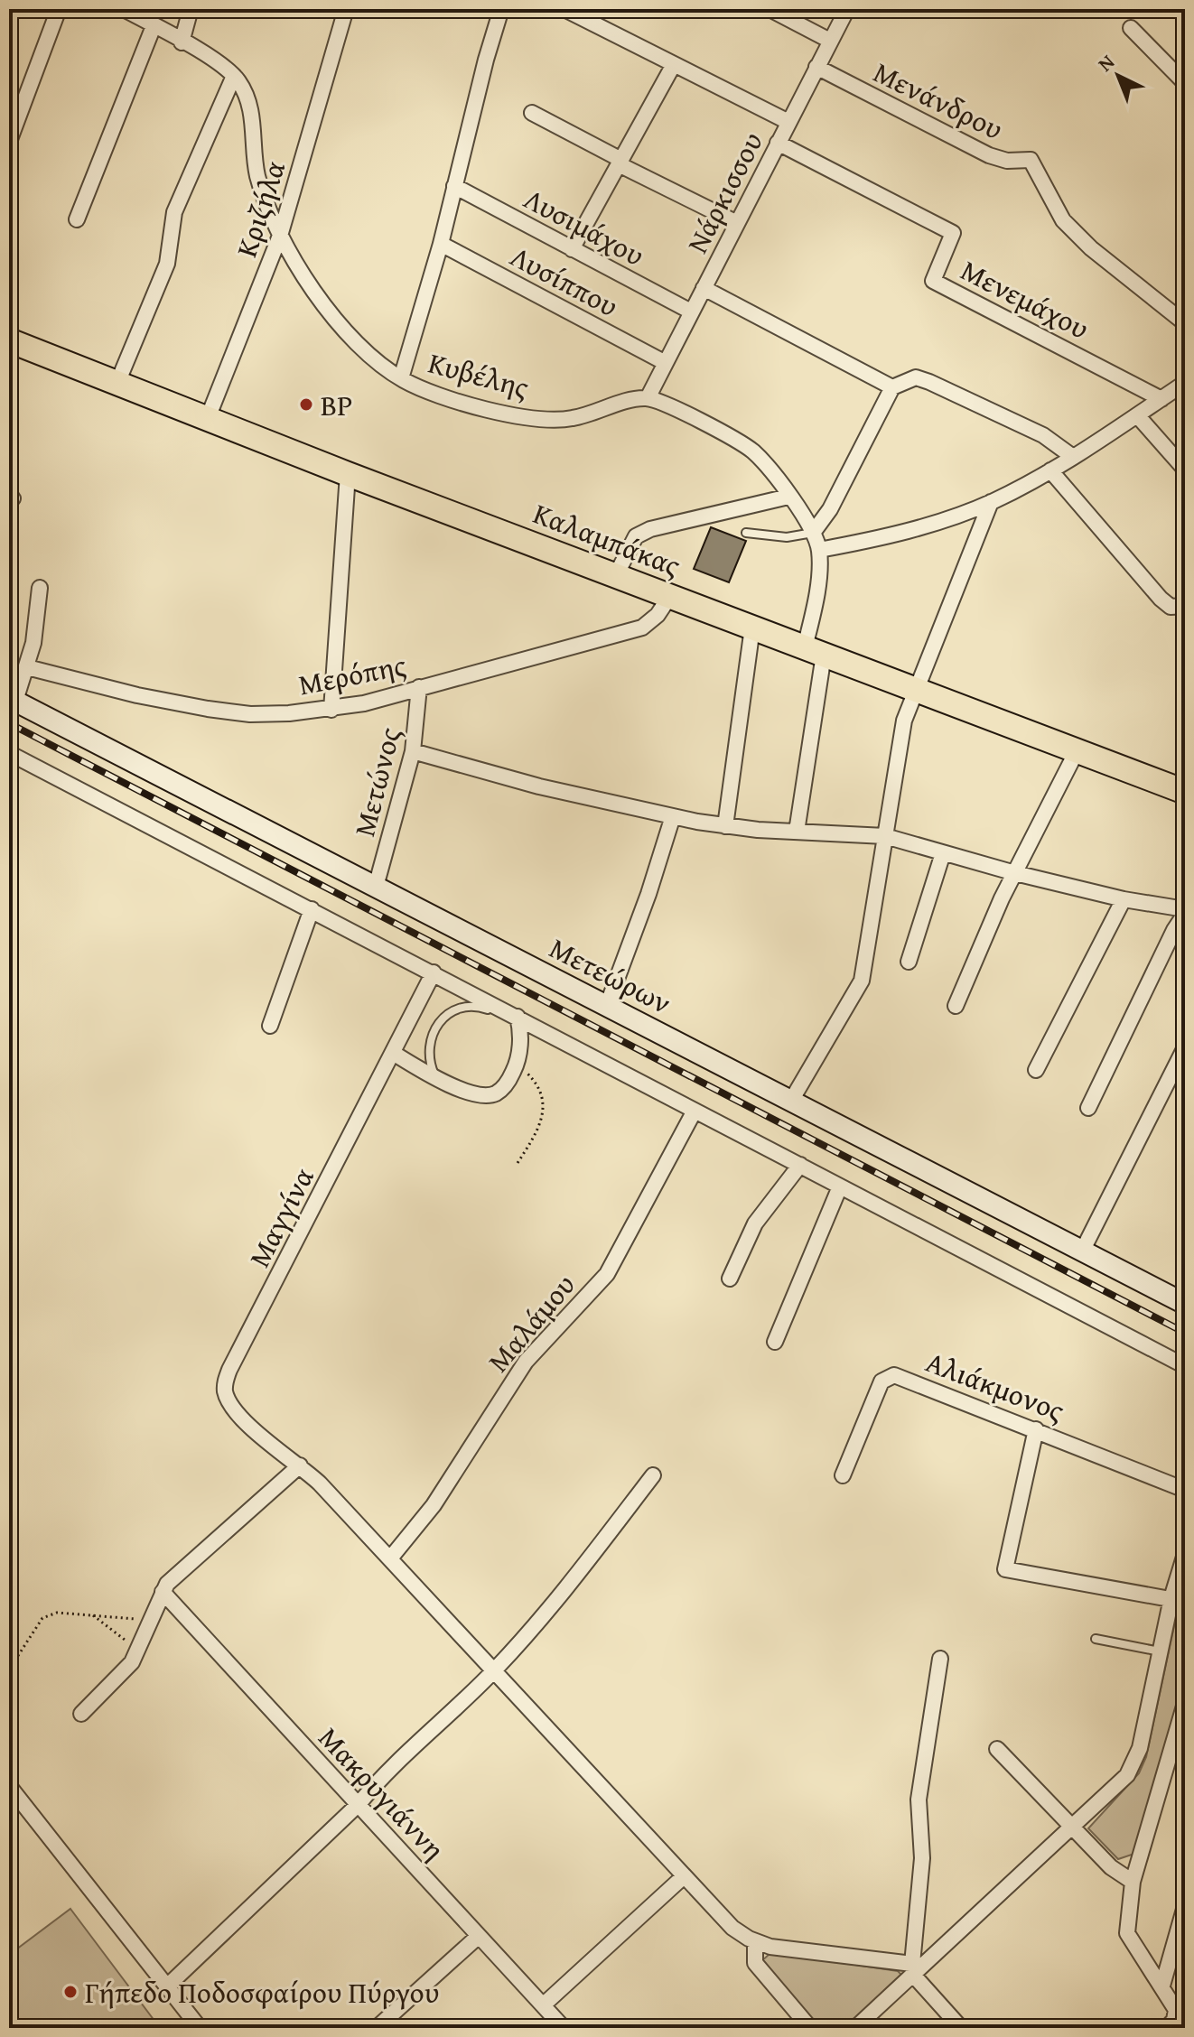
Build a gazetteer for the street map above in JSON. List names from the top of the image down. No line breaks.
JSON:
{"streets":{"main road":["Καλαμπάκας"],"street":["Μενάνδρου","Νάρκισσου","Κριζήλα","Λυσιμάχου","Λυσίππου","Μενεμάχου","Κυβέλης","Μερόπης","Μετώνος","Μετεώρων","Μαγγίνα","Μαλάμου","Αλιάκμονος","Μακρυγιάννη"]},"crossings":[["Μενάνδρου","Νάρκισσου"],["Νάρκισσου","Λυσιμάχου"],["Νάρκισσου","Λυσίππου"],["Νάρκισσου","Μενεμάχου"],["Νάρκισσου","Κυβέλης"],["Κριζήλα","Κυβέλης"],["Κριζήλα","Καλαμπάκας"],["Καλαμπάκας","Μερόπης"],["Μερόπης","Μετώνος"],["Μετώνος","Μετεώρων"]],"places":["BP","Γήπεδο Ποδοσφαίρου Πύργου"],"north":"top left"}
